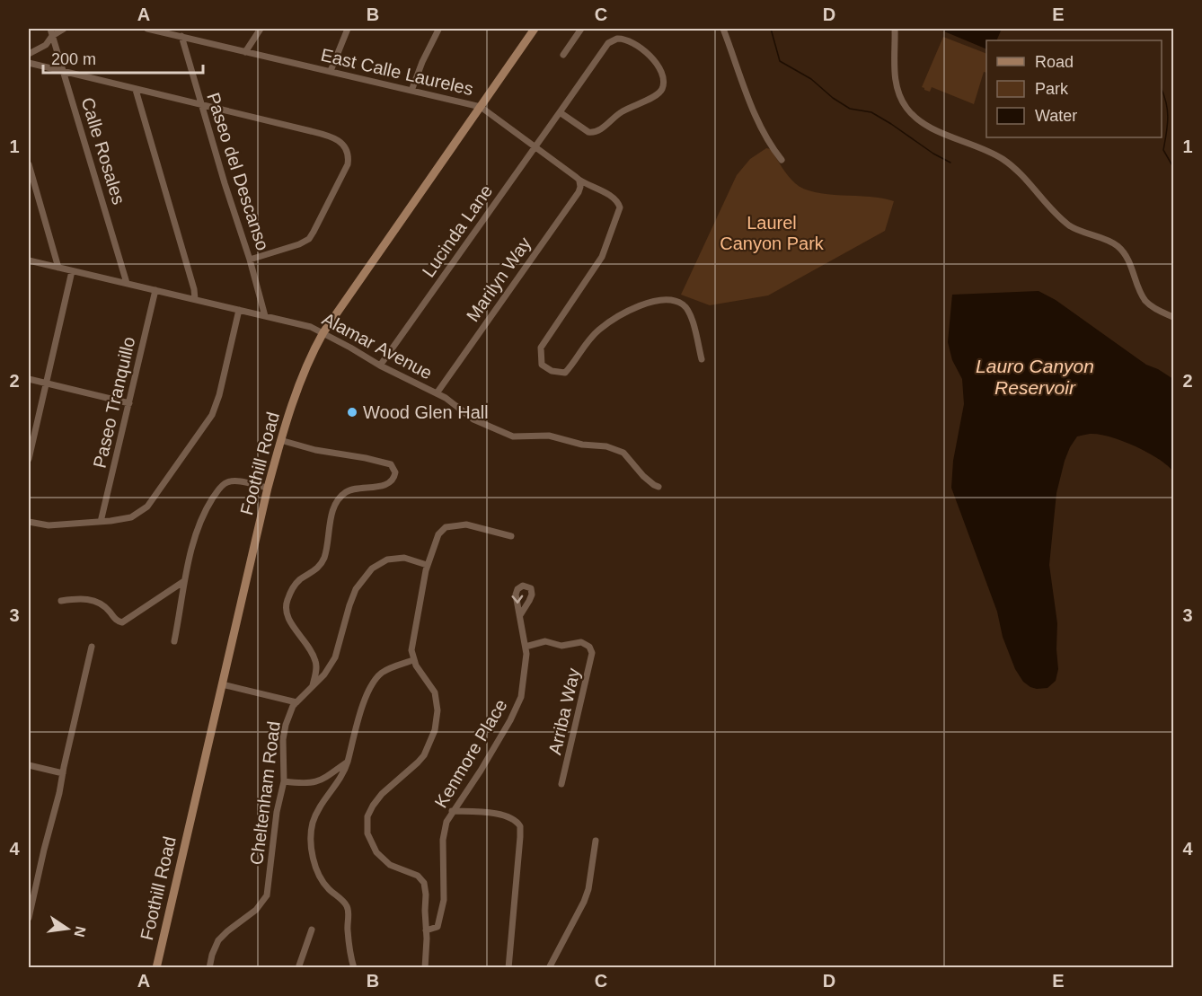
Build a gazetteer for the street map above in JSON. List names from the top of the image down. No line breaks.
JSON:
{"streets":{"main road":["Foothill Road"],"street":["East Calle Laureles","Calle Rosales","Paseo del Descanso","Lucinda Lane","Marilyn Way","Alamar Avenue","Paseo Tranquillo","Arriba Way","Kenmore Place","Cheltenham Road"]},"crossings":[["East Calle Laureles","Paseo del Descanso"],["East Calle Laureles","Lucinda Lane"],["East Calle Laureles","Marilyn Way"],["East Calle Laureles","Foothill Road"],["Calle Rosales","Alamar Avenue"],["Paseo del Descanso","Alamar Avenue"],["Lucinda Lane","Alamar Avenue"],["Marilyn Way","Alamar Avenue"],["Alamar Avenue","Paseo Tranquillo"],["Alamar Avenue","Foothill Road"],["Arriba Way","Kenmore Place"]],"water":["Lauro Canyon Reservoir"],"parks":["Laurel Canyon Park"],"places":["Wood Glen Hall"],"legend":["Road","Park","Water"],"scale_bar":"200 m","north":"right","grid":{"columns":["A","B","C","D","E"],"rows":["1","2","3","4"]}}
